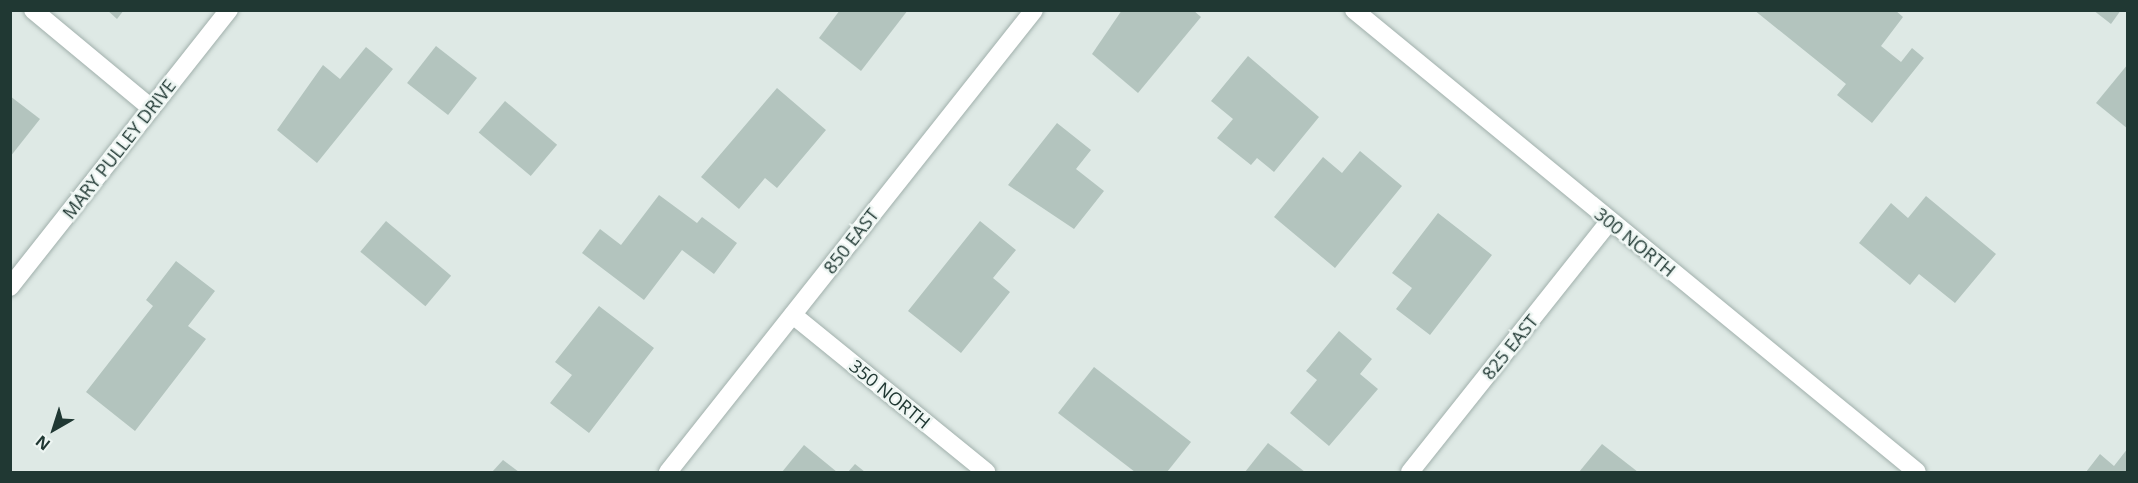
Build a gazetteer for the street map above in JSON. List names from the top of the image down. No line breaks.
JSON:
{"streets":{"street":["MARY PULLEY DRIVE","850 EAST","300 NORTH","825 EAST","350 NORTH"]},"crossings":[["850 EAST","350 NORTH"],["300 NORTH","825 EAST"]],"north":"bottom left"}
